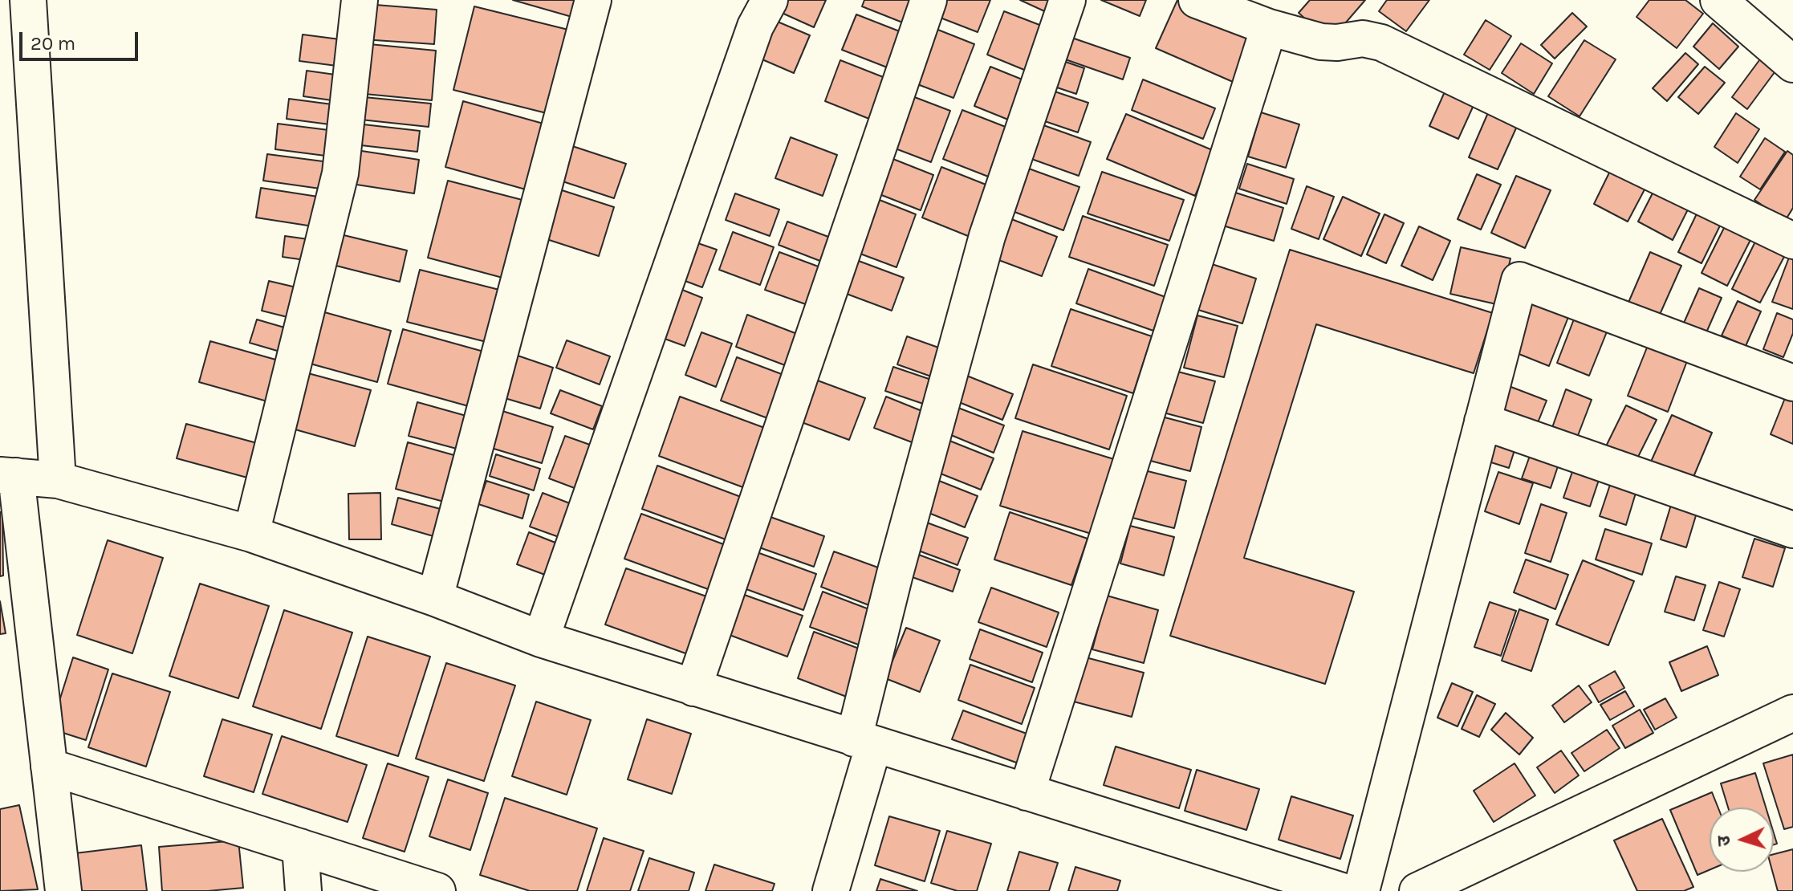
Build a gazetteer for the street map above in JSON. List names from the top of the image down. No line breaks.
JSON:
{"scale_bar":"20 m","north":"left"}
